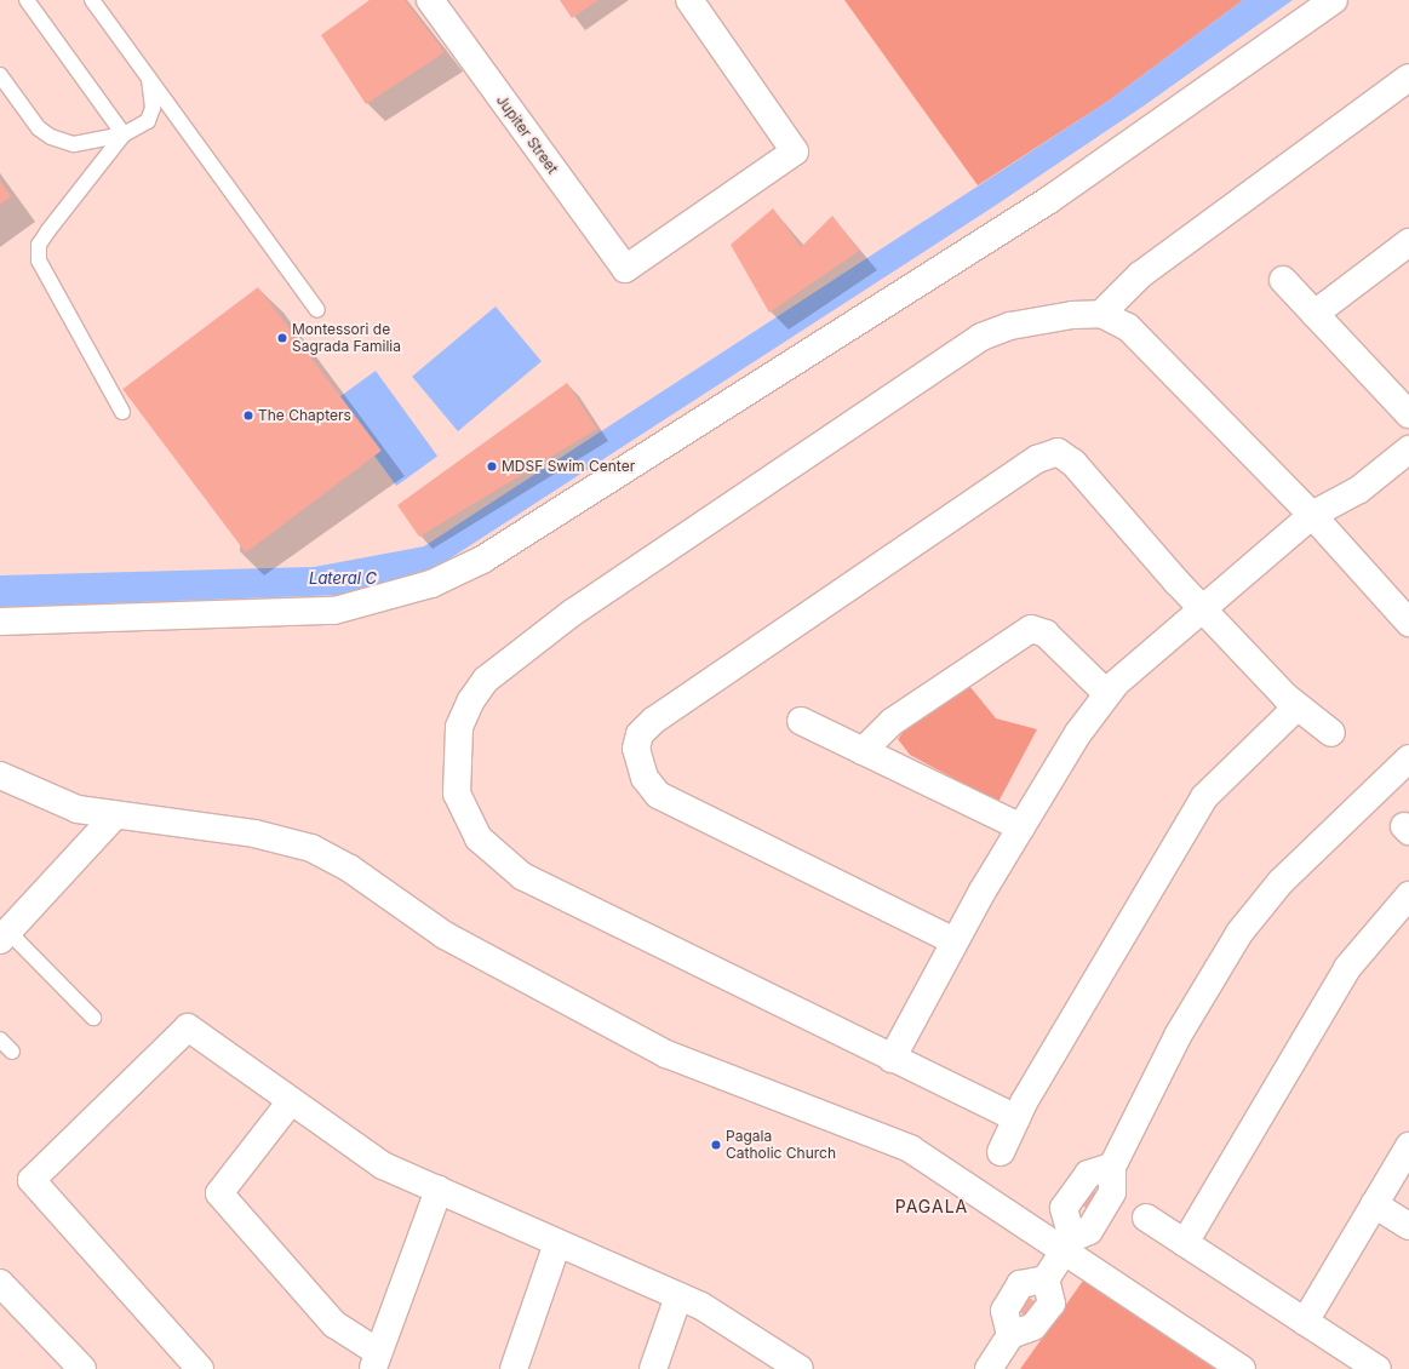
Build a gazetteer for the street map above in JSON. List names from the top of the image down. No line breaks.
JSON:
{"streets":{"street":["Jupiter Street"]},"districts":["PAGALA"],"water":["Lateral C"],"places":["Montessori de Sagrada Familia","The Chapters","MDSF Swim Center","Pagala Catholic Church"]}
